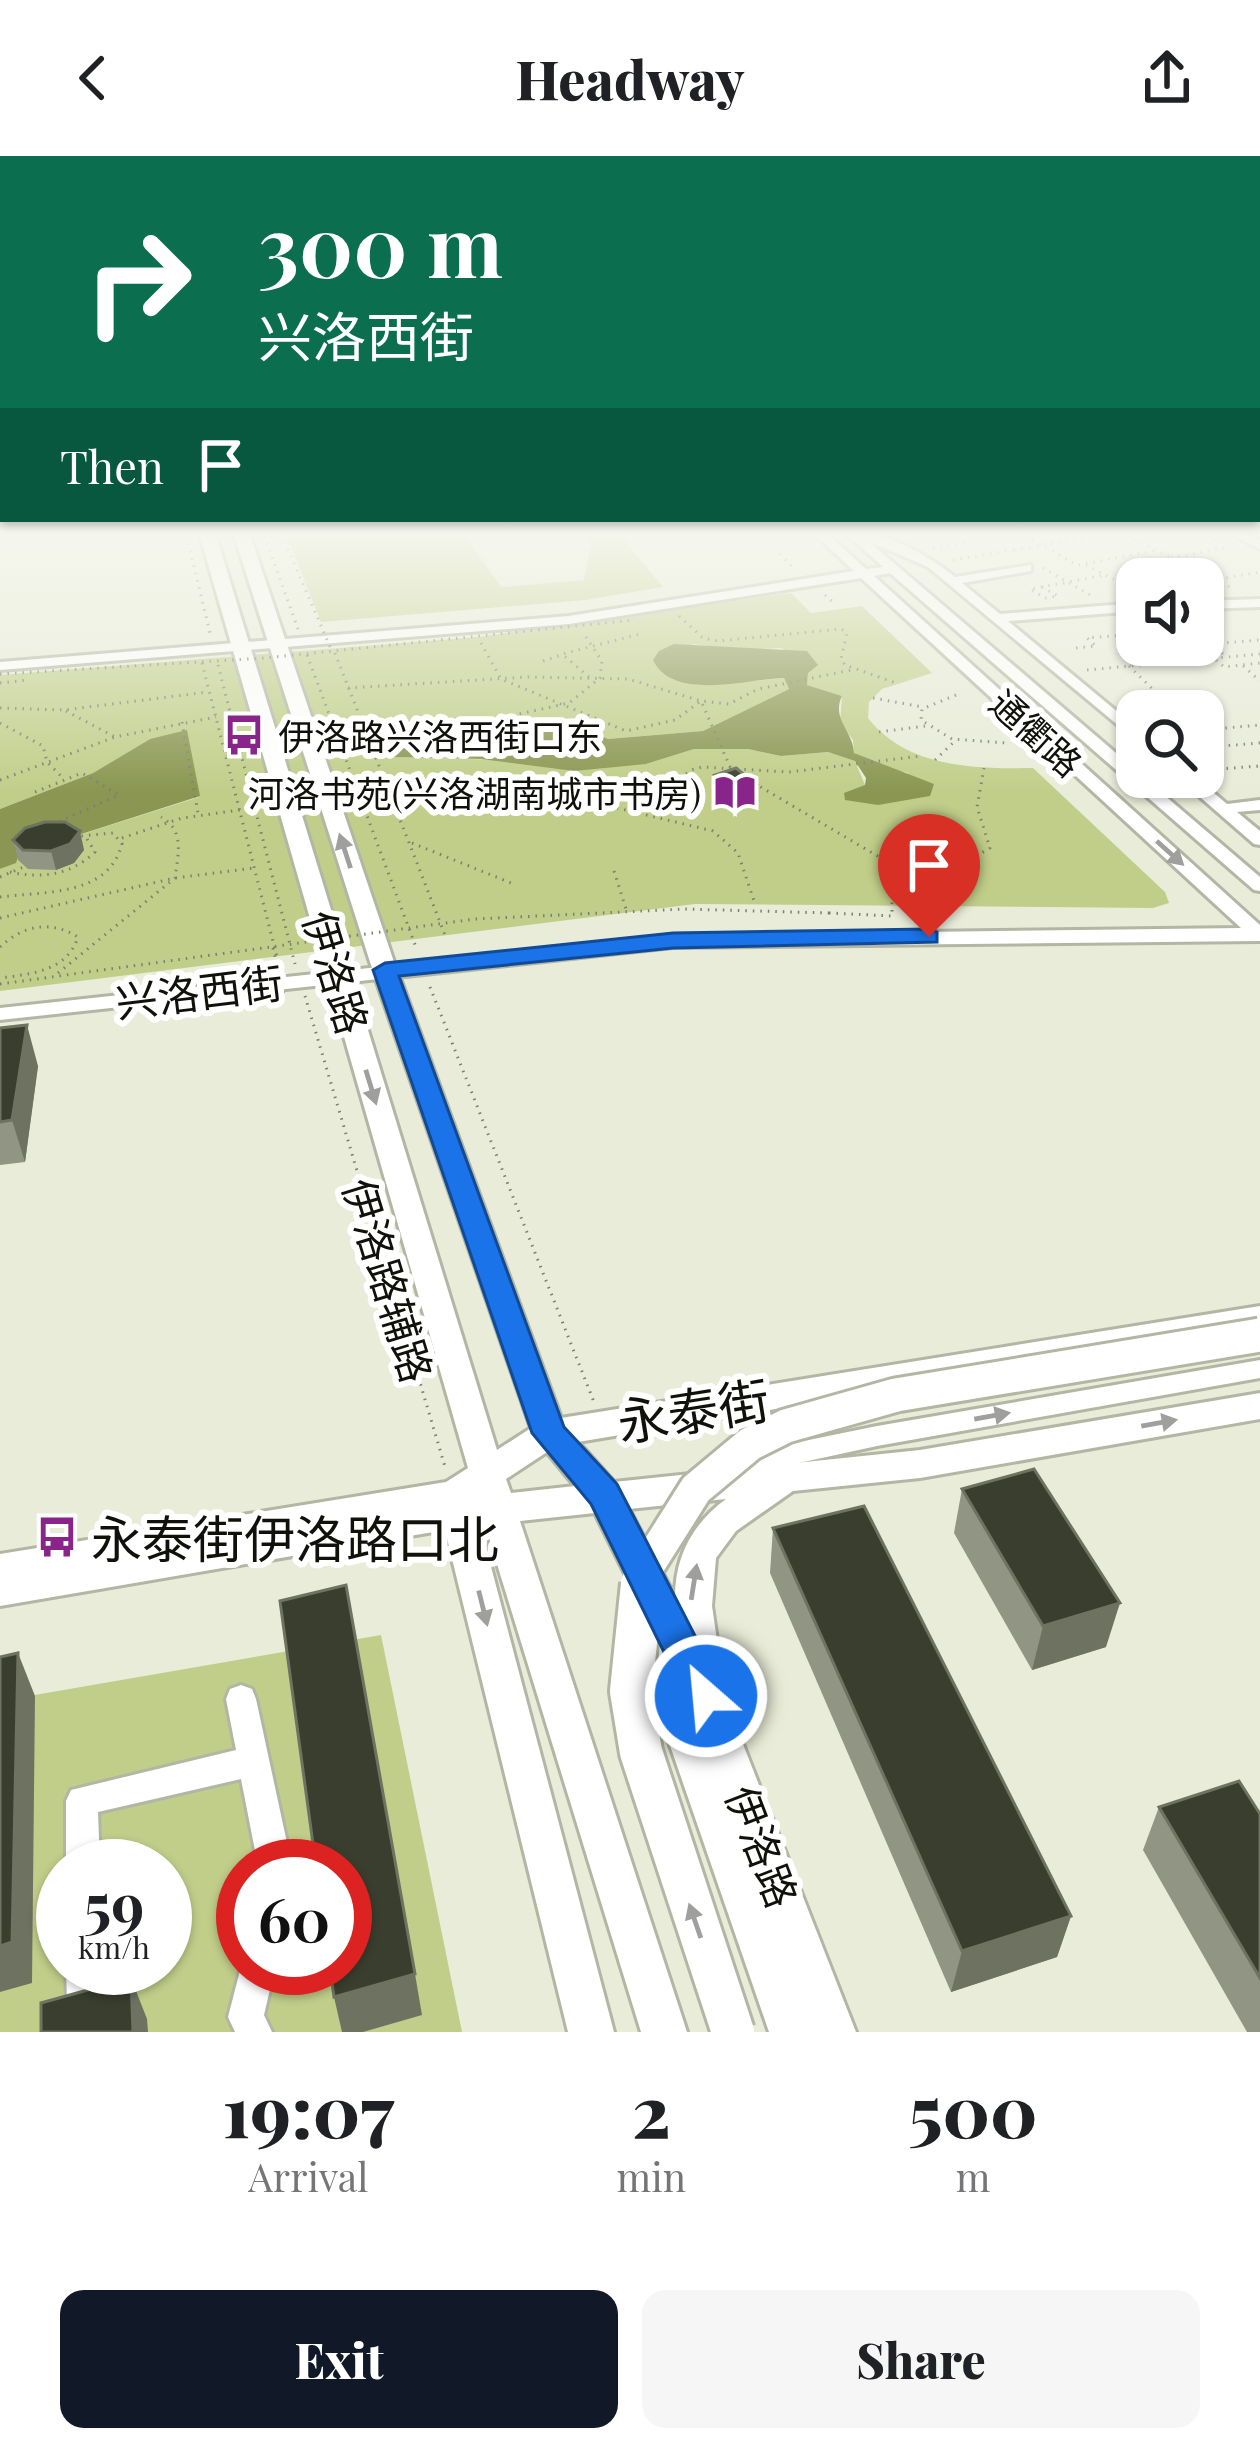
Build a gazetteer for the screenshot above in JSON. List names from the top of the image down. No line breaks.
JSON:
{"streets":{"main road":["伊洛路","永泰街"],"street":["通衢路","兴洛西街"],"path":["伊洛路辅路"]},"crossings":[["通衢路","兴洛西街"],["伊洛路","兴洛西街"],["伊洛路","伊洛路辅路"],["伊洛路","永泰街"],["兴洛西街","伊洛路辅路"],["伊洛路辅路","永泰街"]],"places":{"bus stop":["伊洛路兴洛西街口东","永泰街伊洛路口北"],"library":["河洛书苑(兴洛湖南城市书房)"]},"page":{"header":"Headway","turn":["300 m","兴洛西街"],"then":"Then","speed":"59 km/h","limit":"60","eta":["19:07","Arrival","2","min","500","m"],"buttons":["Exit","Share"]}}
